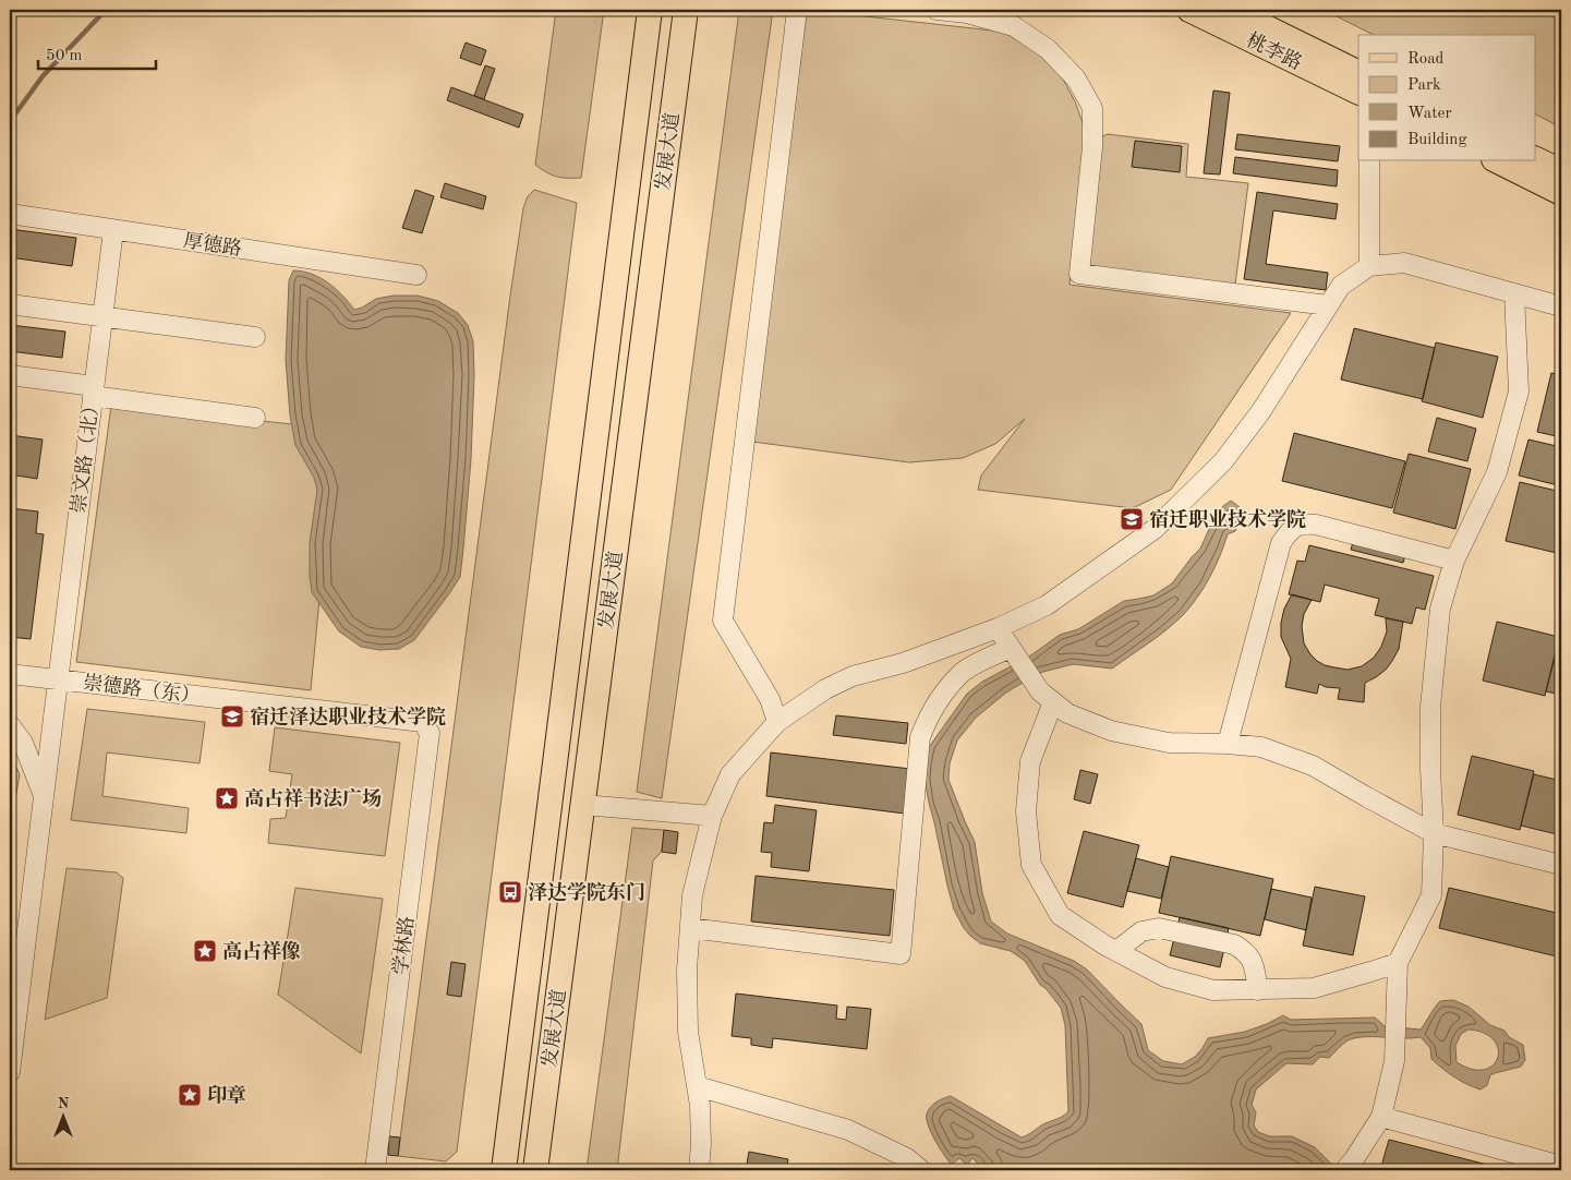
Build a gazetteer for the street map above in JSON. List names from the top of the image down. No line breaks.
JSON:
{"streets":{"main road":["桃李路","发展大道"],"lane":["厚德路","崇文路（北）","崇德路（东）","学林路"]},"crossings":[["厚德路","崇文路（北）"],["崇文路（北）","崇德路（东）"],["崇德路（东）","学林路"]],"places":{"school or university":["宿迁职业技术学院","宿迁泽达职业技术学院"],"place":["高占祥书法广场","高占祥像","印章"],"bus stop":["泽达学院东门"]},"legend":["Road","Park","Water","Building"],"scale_bar":"50 m","north":"top"}
